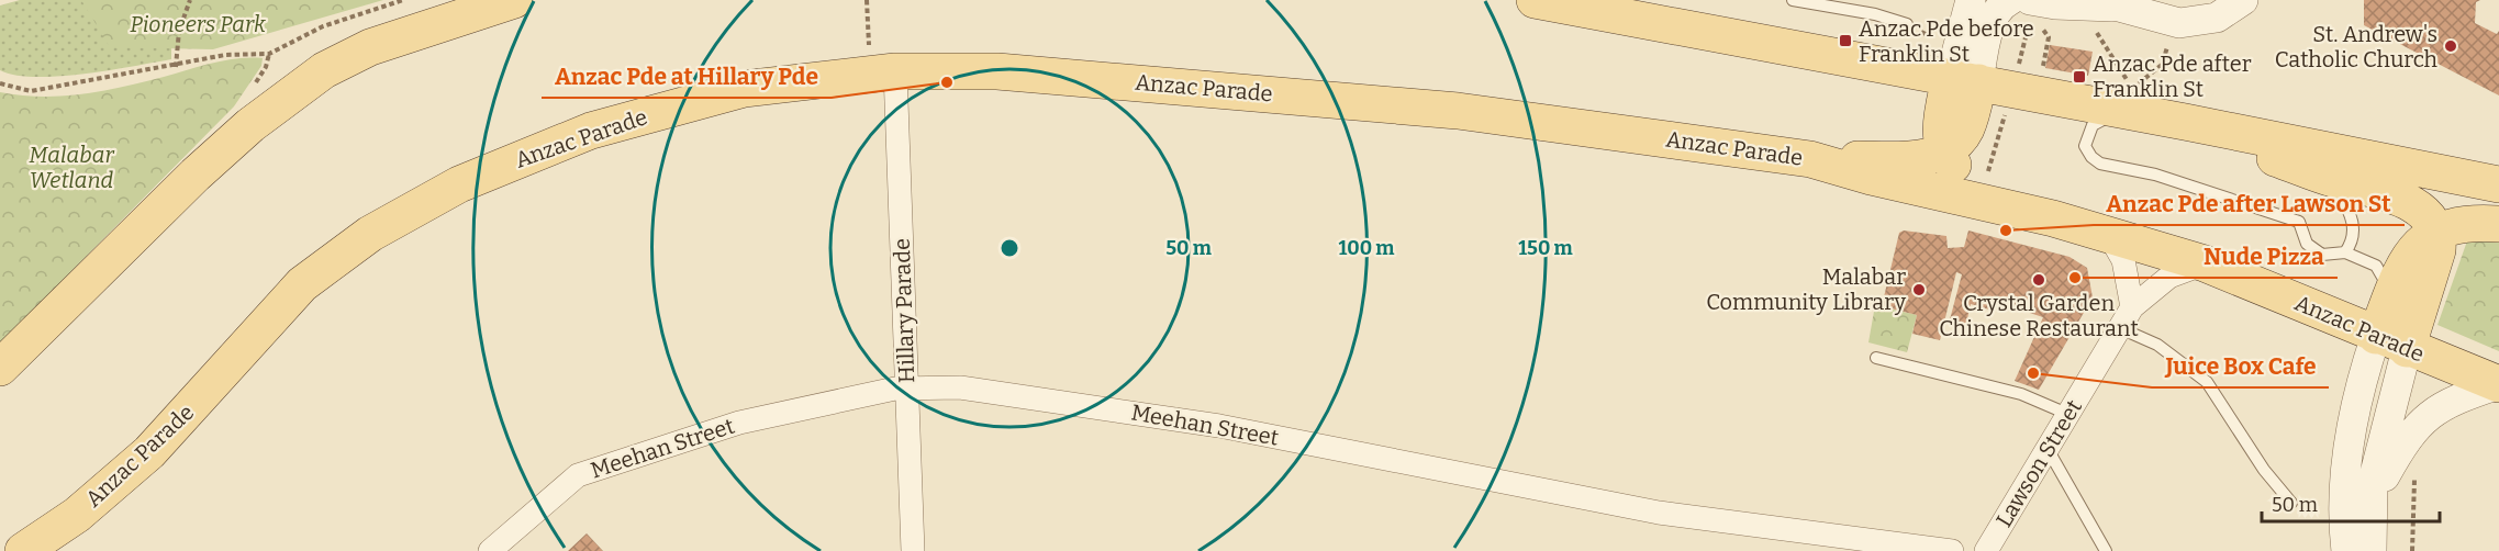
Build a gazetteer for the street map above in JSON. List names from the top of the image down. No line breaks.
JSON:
{"streets":{"main road":["Anzac Parade"],"street":["Hillary Parade","Meehan Street","Lawson Street"]},"crossings":[["Anzac Parade","Hillary Parade"],["Anzac Parade","Lawson Street"],["Hillary Parade","Meehan Street"]],"parks":["Pioneers Park","Malabar Wetland"],"places":{"transit":["Anzac Pde before Franklin St","Anzac Pde after Franklin St"],"other":["St. Andrew's Catholic Church","Anzac Pde at Hillary Pde","Anzac Pde after Lawson St","Nude Pizza","Crystal Garden Chinese Restaurant","Malabar Community Library","Juice Box Cafe"]},"scale_bar":"50 m","rings":["50 m","100 m","150 m"]}
